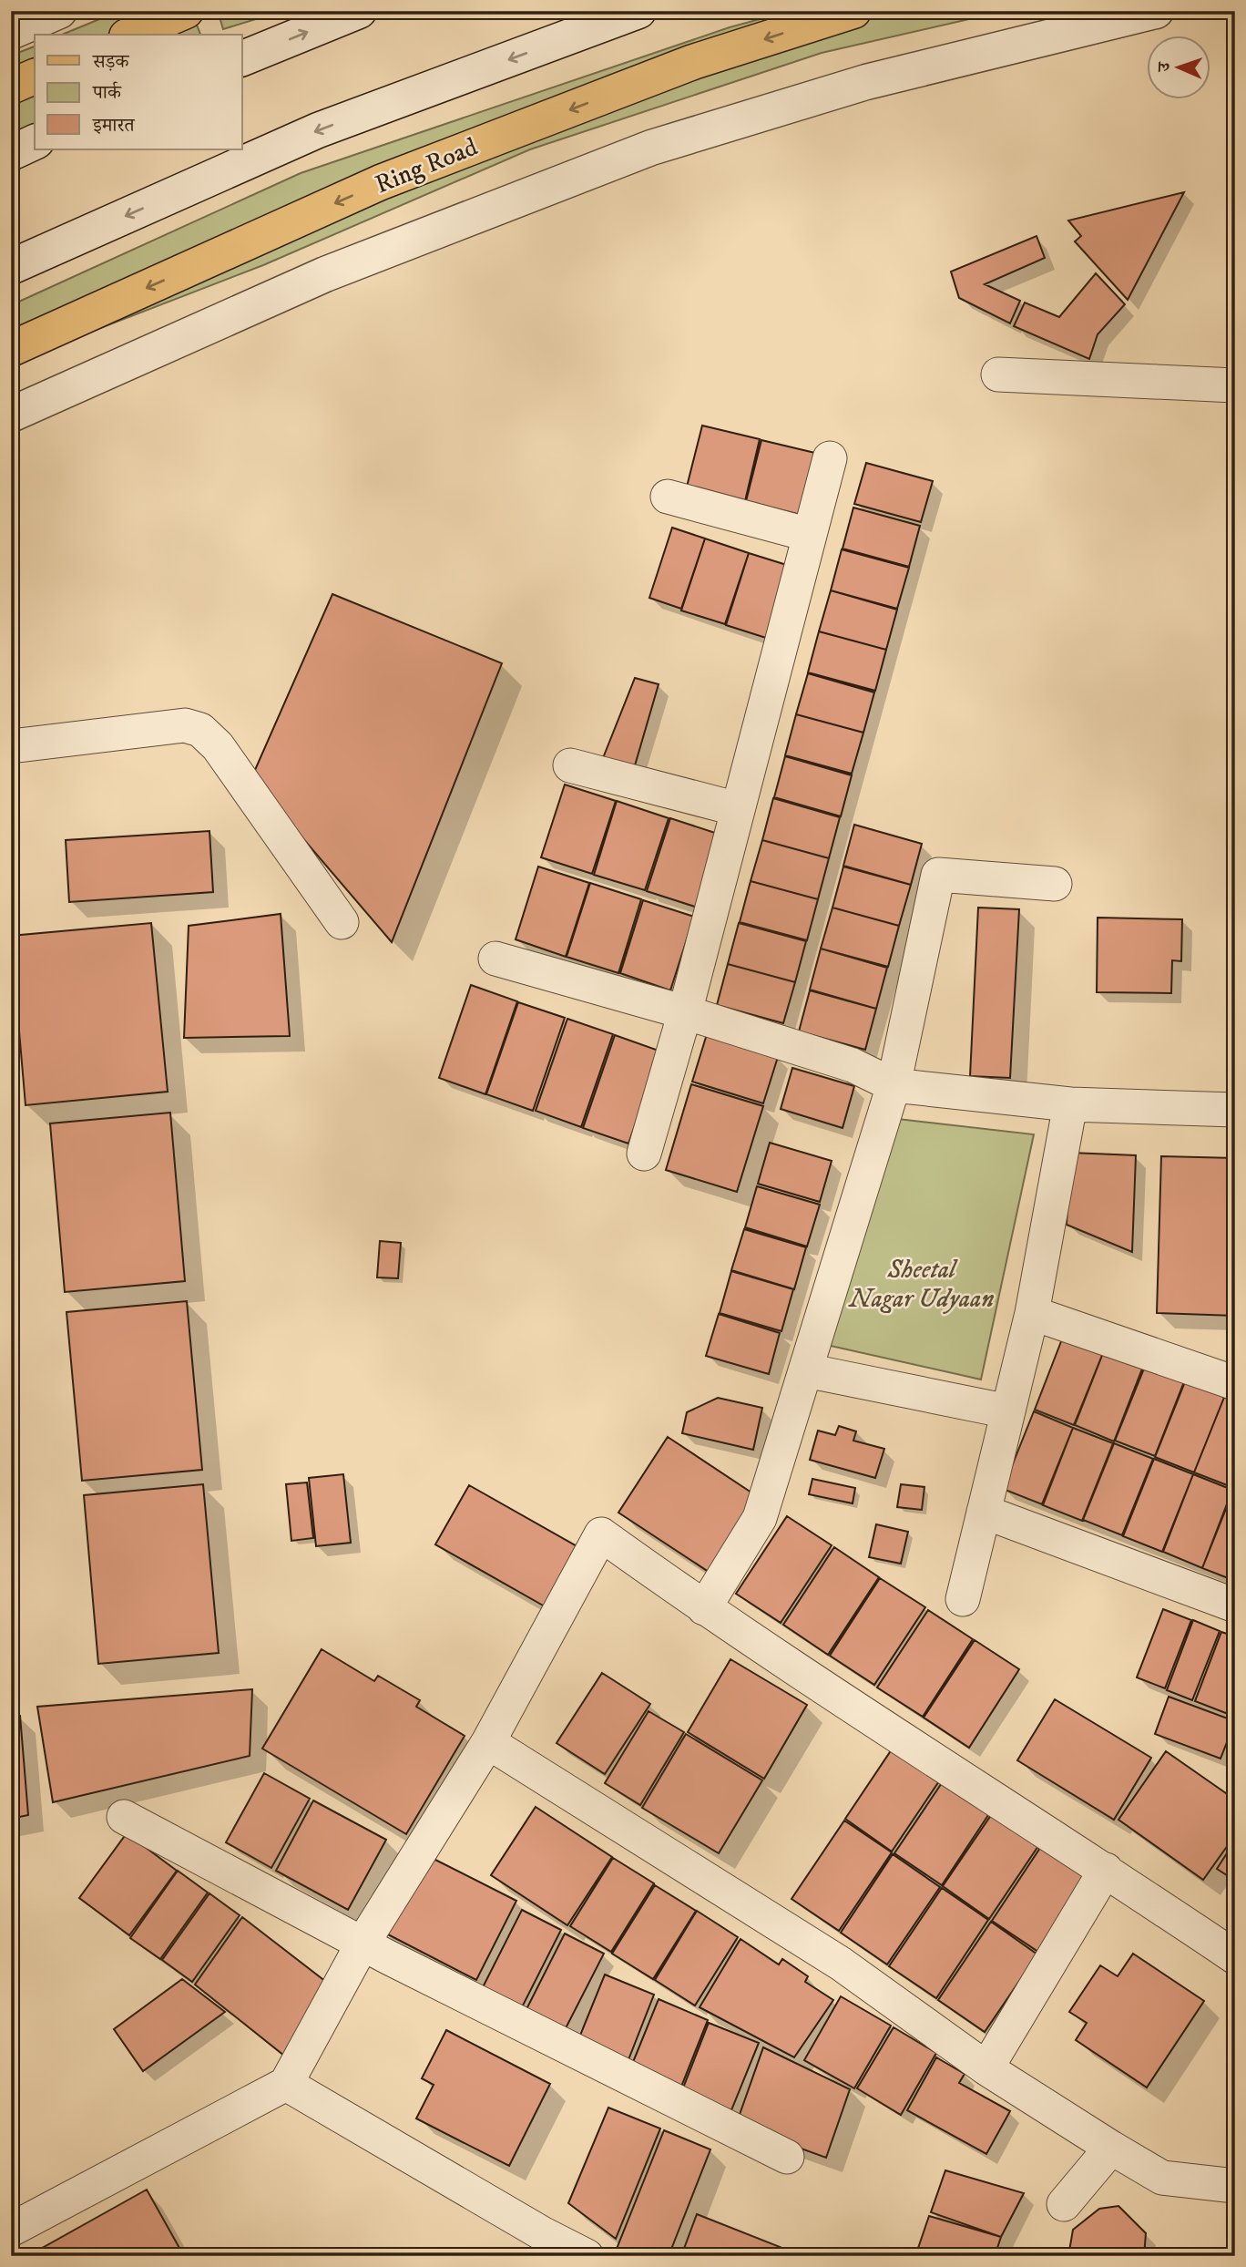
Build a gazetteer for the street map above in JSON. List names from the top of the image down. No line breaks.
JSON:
{"streets":{"main road":["Ring Road"]},"one_way":["Ring Road"],"parks":["Sheetal Nagar Udyaan"],"legend":["सड़क","पार्क","इमारत"],"north":"left"}
